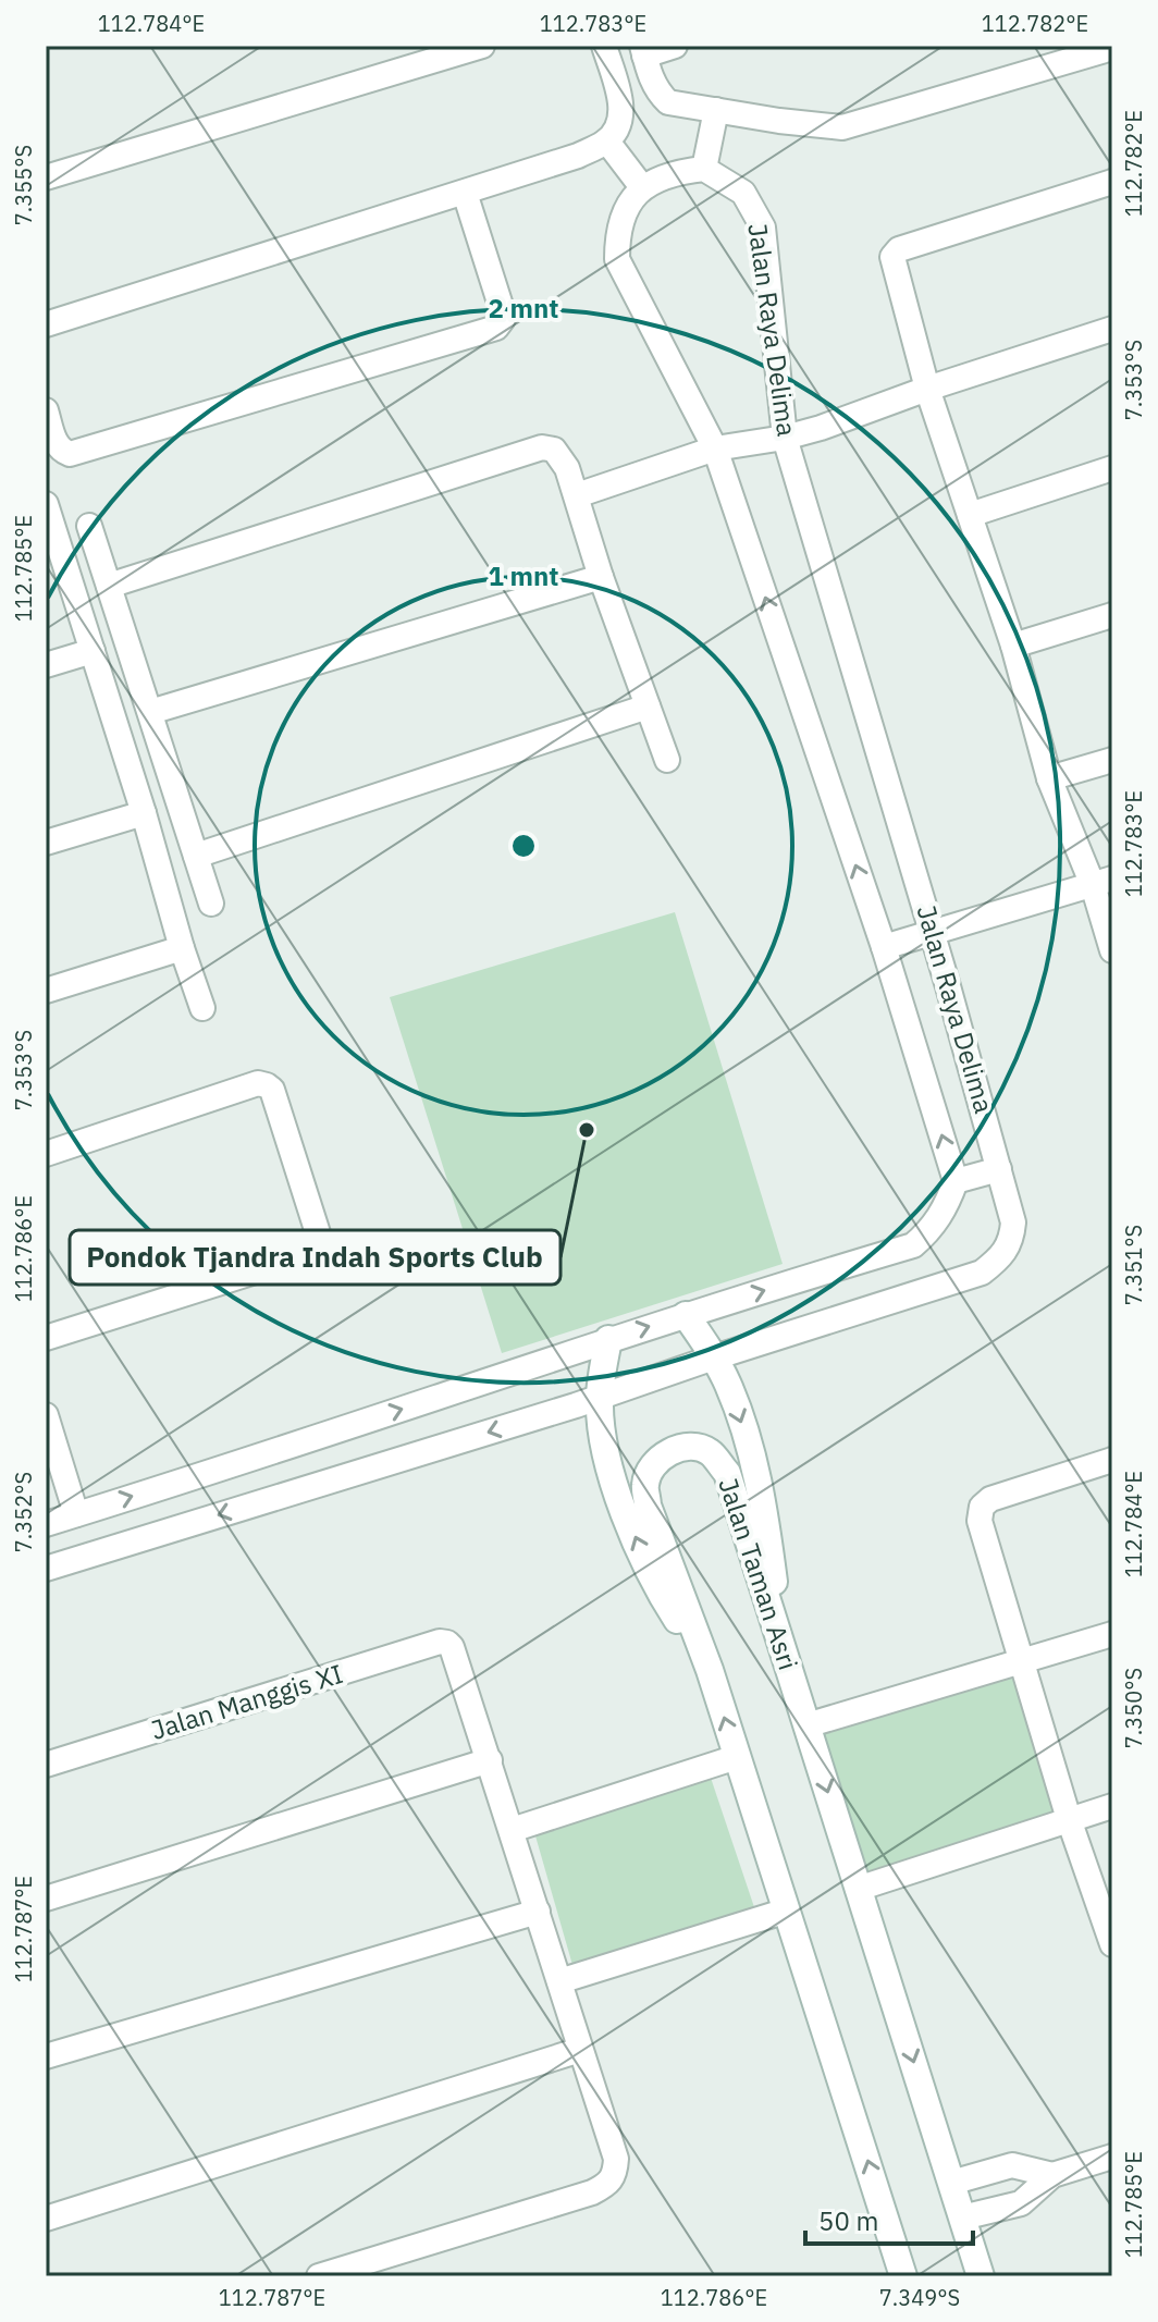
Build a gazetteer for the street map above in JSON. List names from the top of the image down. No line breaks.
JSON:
{"streets":{"main road":["Jalan Taman Asri"],"street":["Jalan Raya Delima","Jalan Manggis XI"]},"places":["Pondok Tjandra Indah Sports Club"],"scale_bar":"50 m","coordinates":["112.784°E","112.783°E","112.782°E","7.355°S","7.353°S","112.785°E","112.786°E","7.351°S","7.352°S","7.350°S","112.787°E","7.349°S"],"rings":["2 mnt","1 mnt"]}
